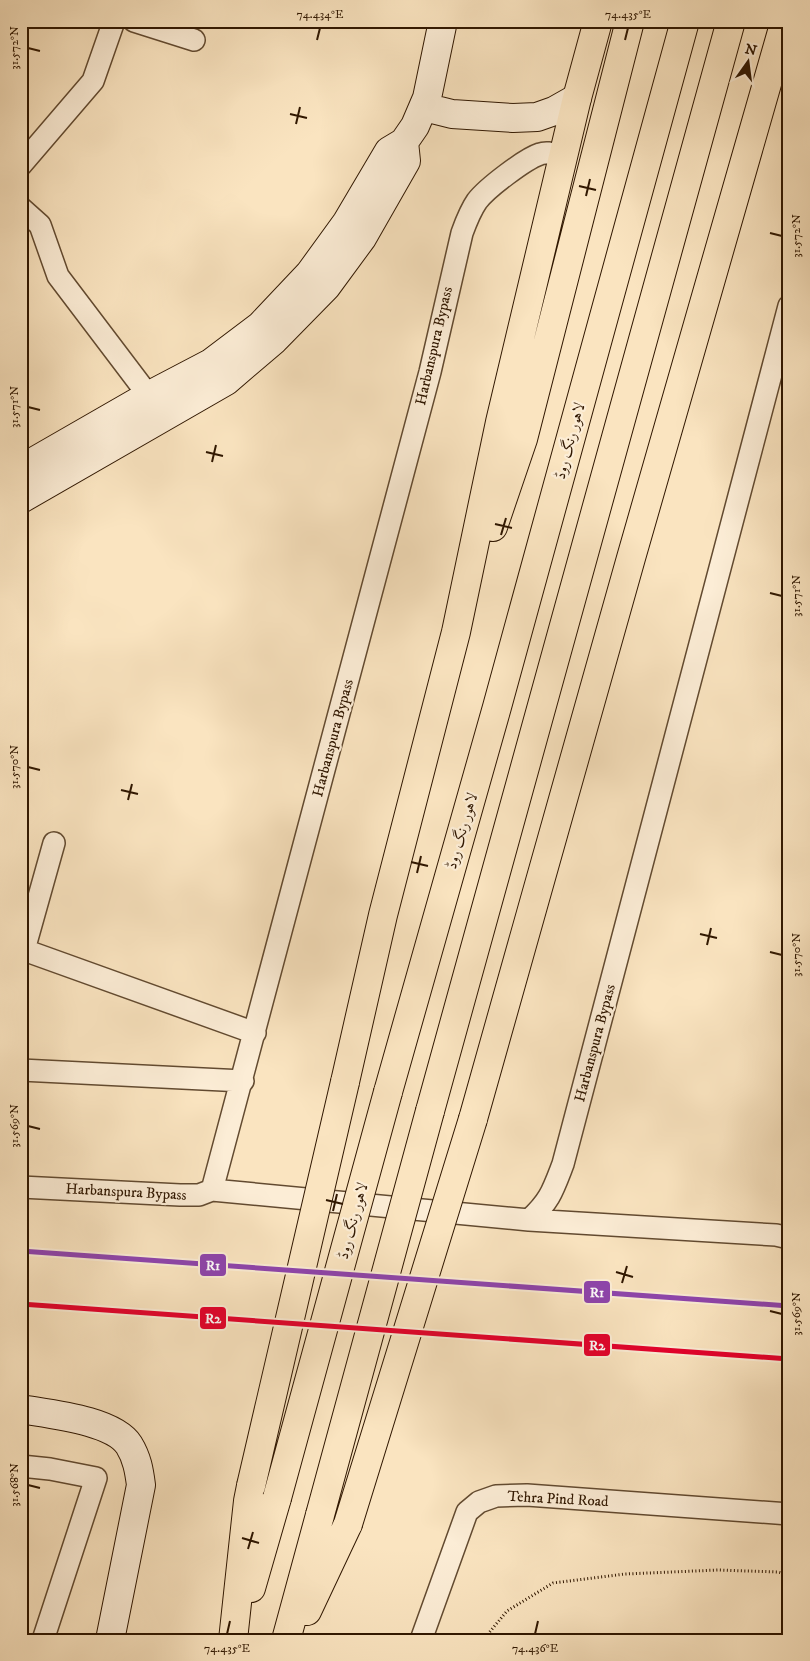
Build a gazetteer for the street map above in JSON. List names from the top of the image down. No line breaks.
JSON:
{"streets":{"highway":["لاہور رنگ روڈ"],"street":["Harbanspura Bypass","Tehra Pind Road"]},"lines":["transit line R1","transit line R2"],"north":"top","coordinates":["74.434°E","74.435°E","31.572°N","31.571°N","31.570°N","31.569°N","31.568°N","74.436°E"]}
